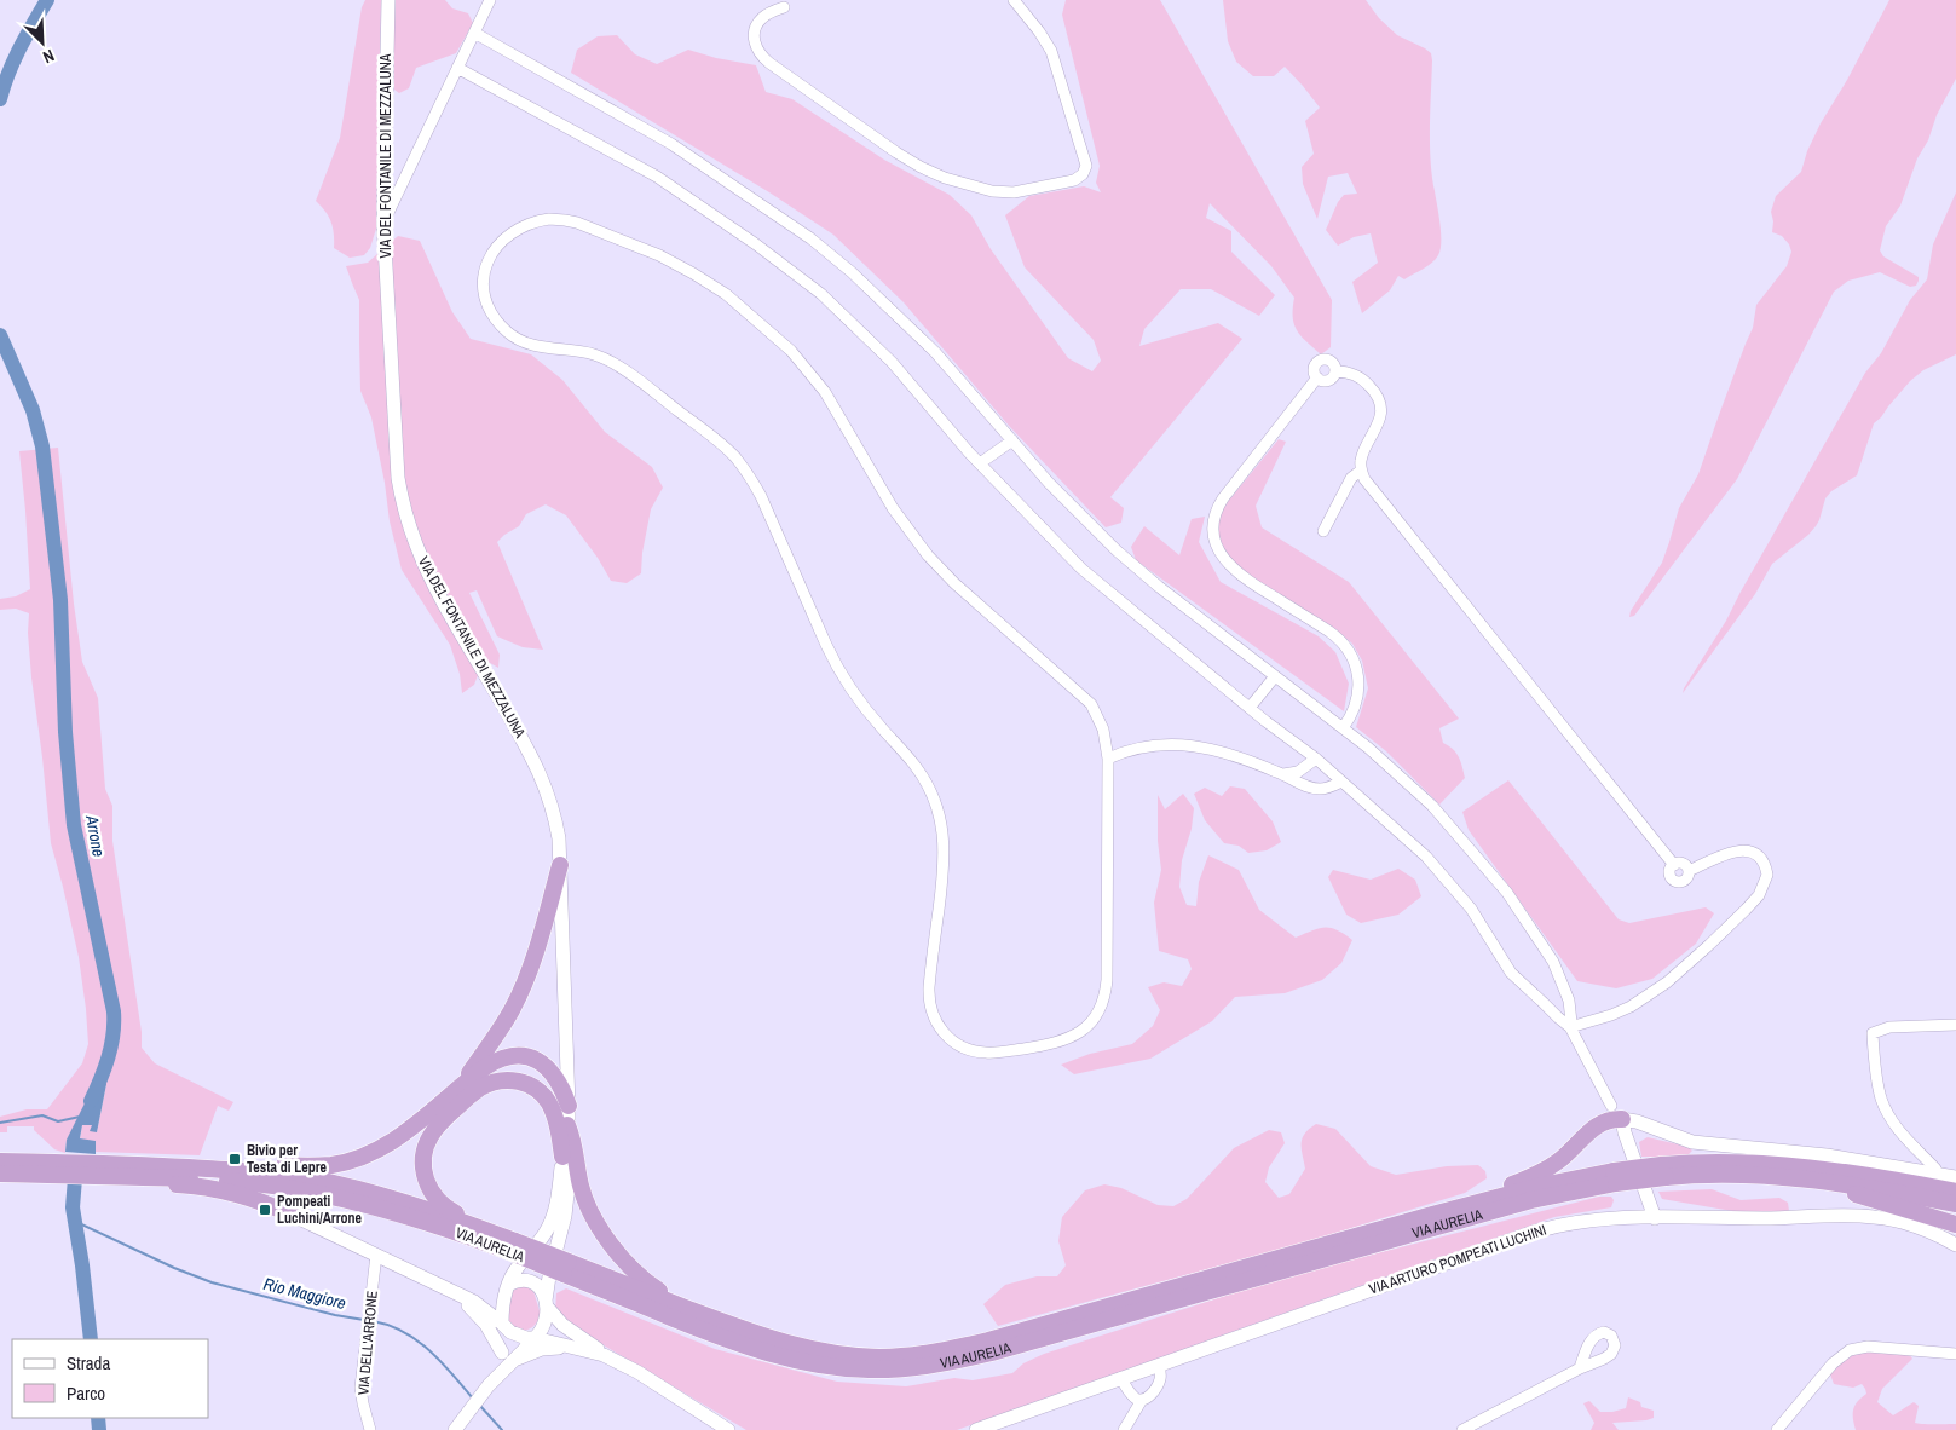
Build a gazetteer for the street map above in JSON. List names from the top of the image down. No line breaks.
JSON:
{"streets":{"highway":["VIA AURELIA"],"street":["VIA DEL FONTANILE DI MEZZALUNA","VIA ARTURO POMPEATI LUCHINI","VIA DELL'ARRONE"]},"water":["Arrone","Rio Maggiore"],"places":{"transit":["Bivio per Testa di Lepre","Pompeati Luchini/Arrone"]},"legend":["Strada","Parco"],"north":"bottom right"}
